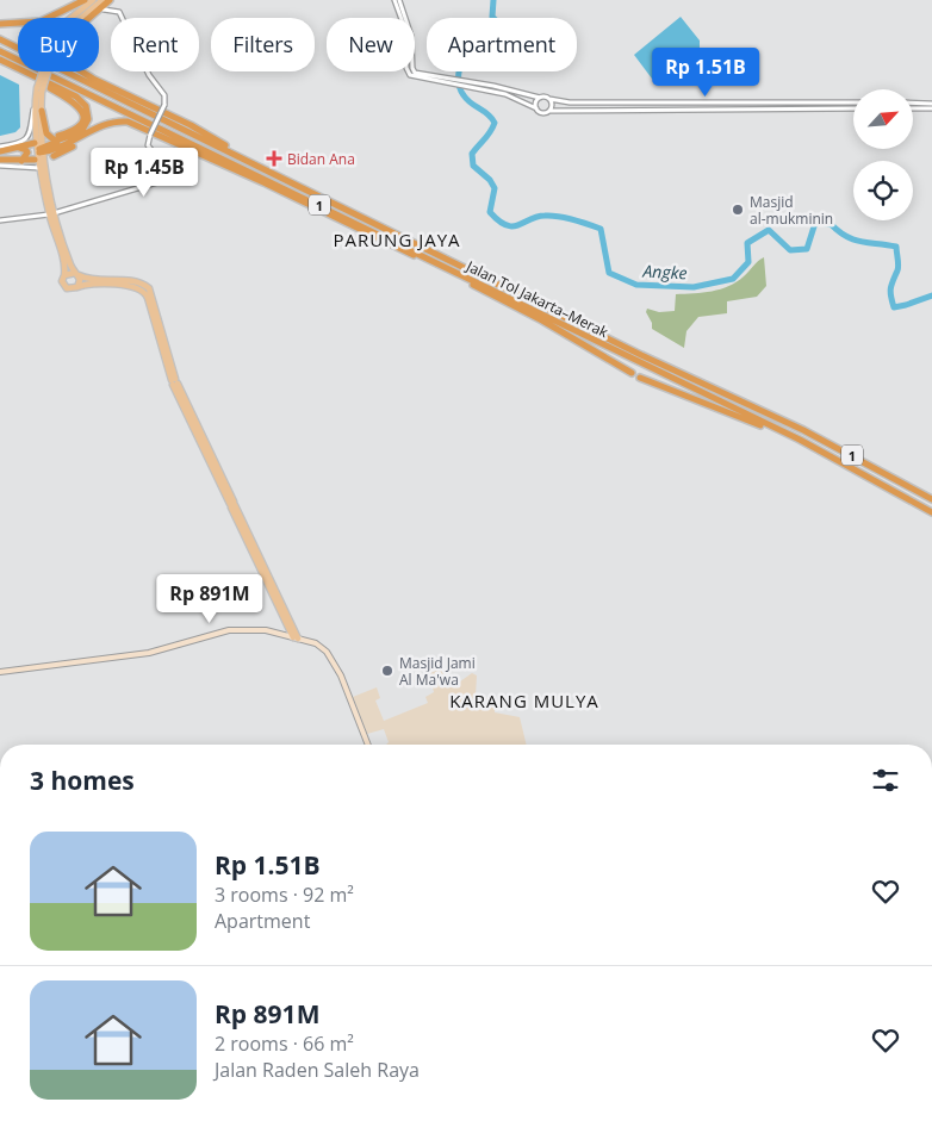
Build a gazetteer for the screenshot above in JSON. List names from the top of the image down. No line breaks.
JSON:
{"streets":{"highway":["1","Jalan Tol Jakarta–Merak"]},"districts":["PARUNG JAYA","KARANG MULYA"],"water":["Angke"],"places":{"health":["Bidan Ana"],"other":["Masjid al-mukminin","Masjid Jami Al Ma'wa"]},"north":"top right","page":{"chip":["Buy","Rent","Filters","New","Apartment"],"price":["Rp 1.51B","Rp 1.45B","Rp 891M"],"heading":"3 homes","list":[{"name":"Rp 1.51B","note":"3 rooms · 92 m² · Apartment"},{"name":"Rp 891M","note":"2 rooms · 66 m² · Jalan Raden Saleh Raya"}]}}
